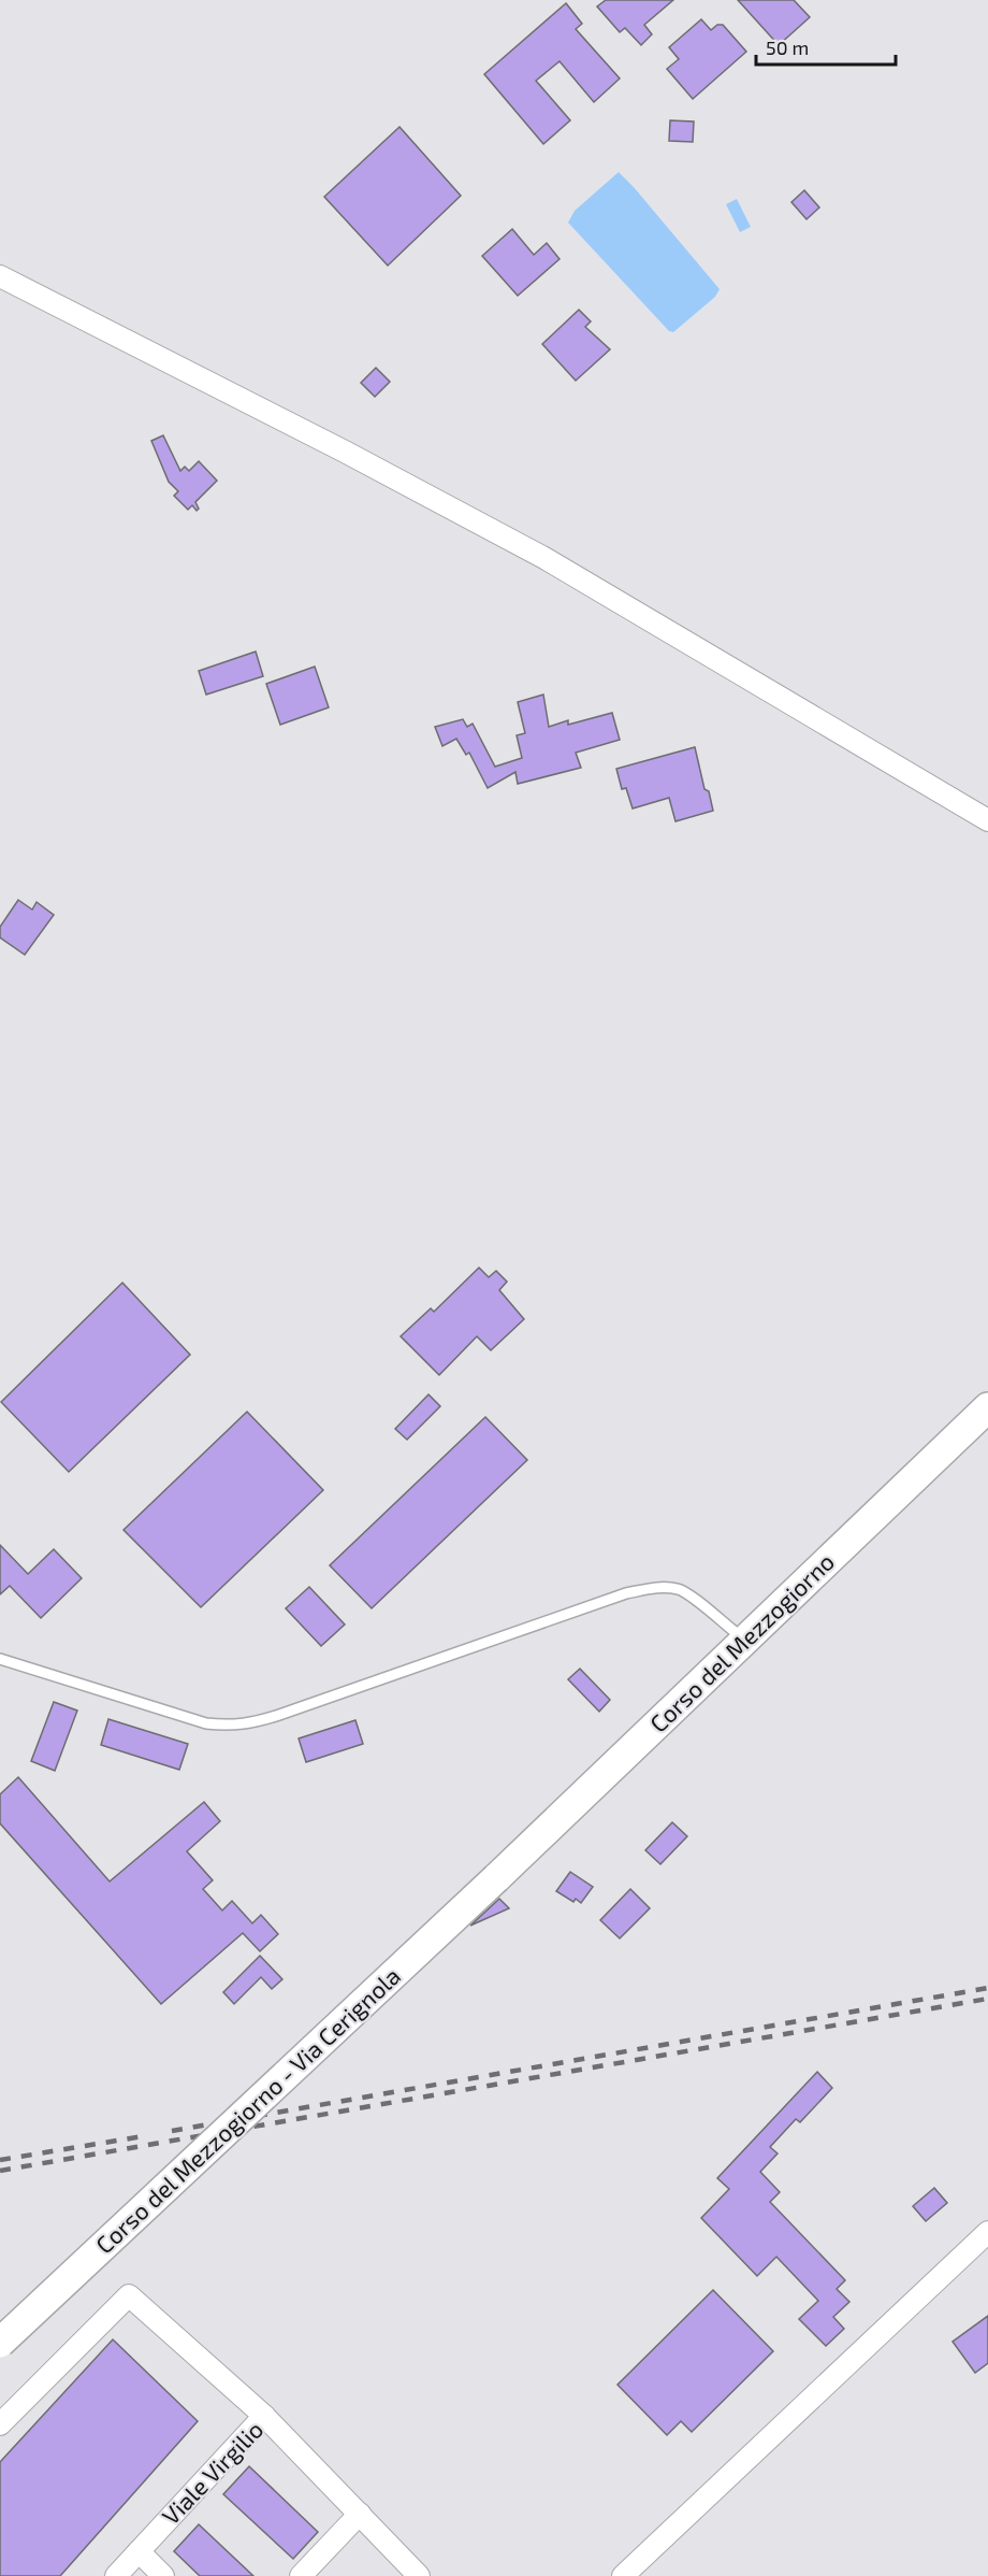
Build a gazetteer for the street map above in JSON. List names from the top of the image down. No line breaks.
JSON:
{"streets":{"main road":["Corso del Mezzogiorno","Corso del Mezzogiorno - Via Cerignola"],"street":["Viale Virgilio"]},"crossings":[["Corso del Mezzogiorno","Corso del Mezzogiorno - Via Cerignola"]],"scale_bar":"50 m"}
